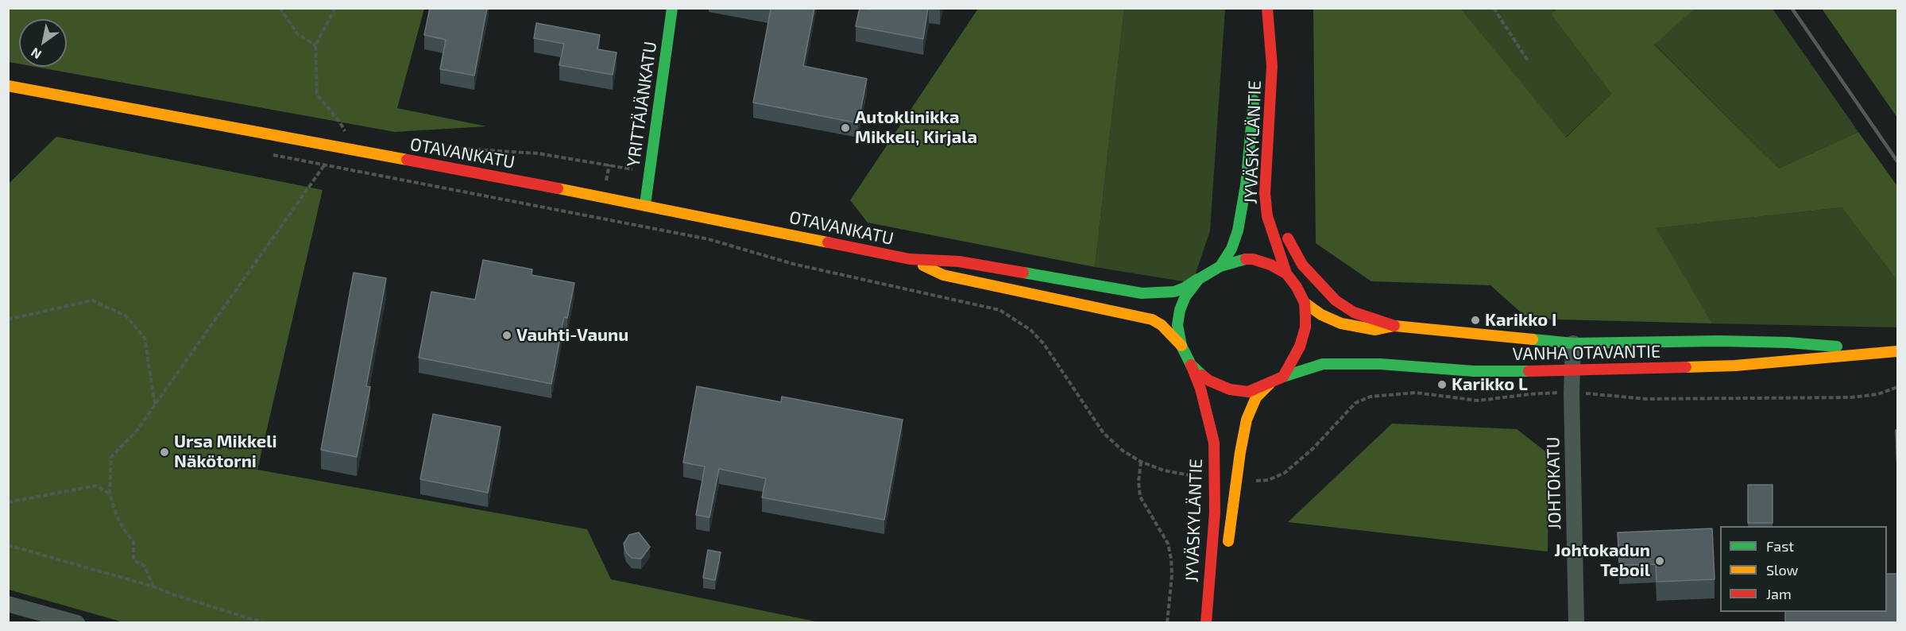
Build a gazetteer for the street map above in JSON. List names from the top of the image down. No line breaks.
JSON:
{"streets":{"main road":["YRITTÄJÄNKATU","JYVÄSKYLÄNTIE","OTAVANKATU","VANHA OTAVANTIE"],"street":["JOHTOKATU"]},"crossings":[["YRITTÄJÄNKATU","OTAVANKATU"],["JYVÄSKYLÄNTIE","OTAVANKATU"],["JYVÄSKYLÄNTIE","VANHA OTAVANTIE"],["OTAVANKATU","VANHA OTAVANTIE"],["VANHA OTAVANTIE","JOHTOKATU"]],"places":["Autoklinikka Mikkeli, Kirjala","Karikko I","Vauhti-Vaunu","Karikko L","Ursa Mikkeli Näkötorni","Johtokadun Teboil"],"legend":["Fast","Slow","Jam"],"north":"bottom left"}
